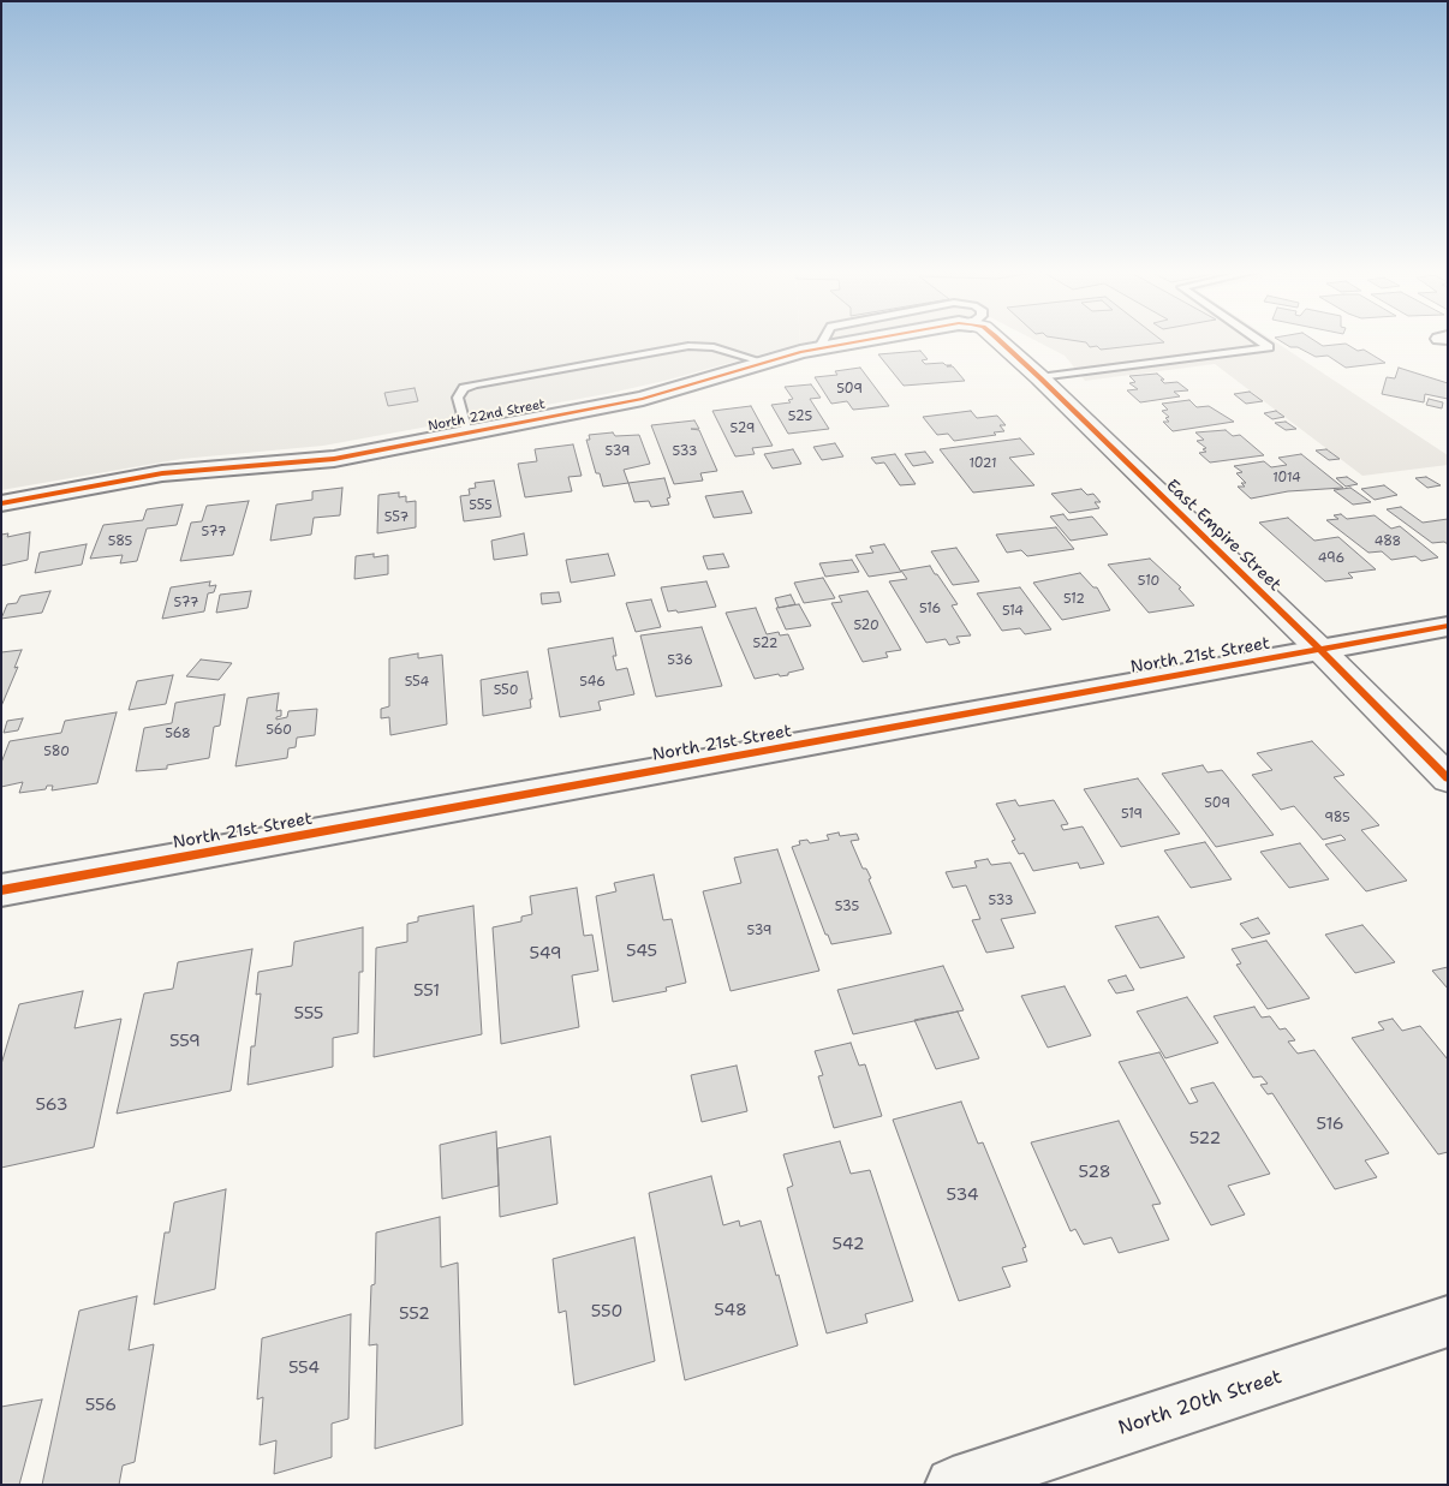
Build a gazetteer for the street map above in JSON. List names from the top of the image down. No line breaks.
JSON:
{"streets":{"street":["North 22nd Street","East Empire Street","North 21st Street","North 20th Street"]},"crossings":[["East Empire Street","North 21st Street"]],"house_numbers":["509","525","529","539","533","1021","1014","555","557","577","585","488","496","510","512","577","516","514","520","522","536","554","546","550","560","568","580","509","519","985","533","535","539","545","549","551","555","559","563","516","522","528","534","542","548","550","552","554","556"]}
